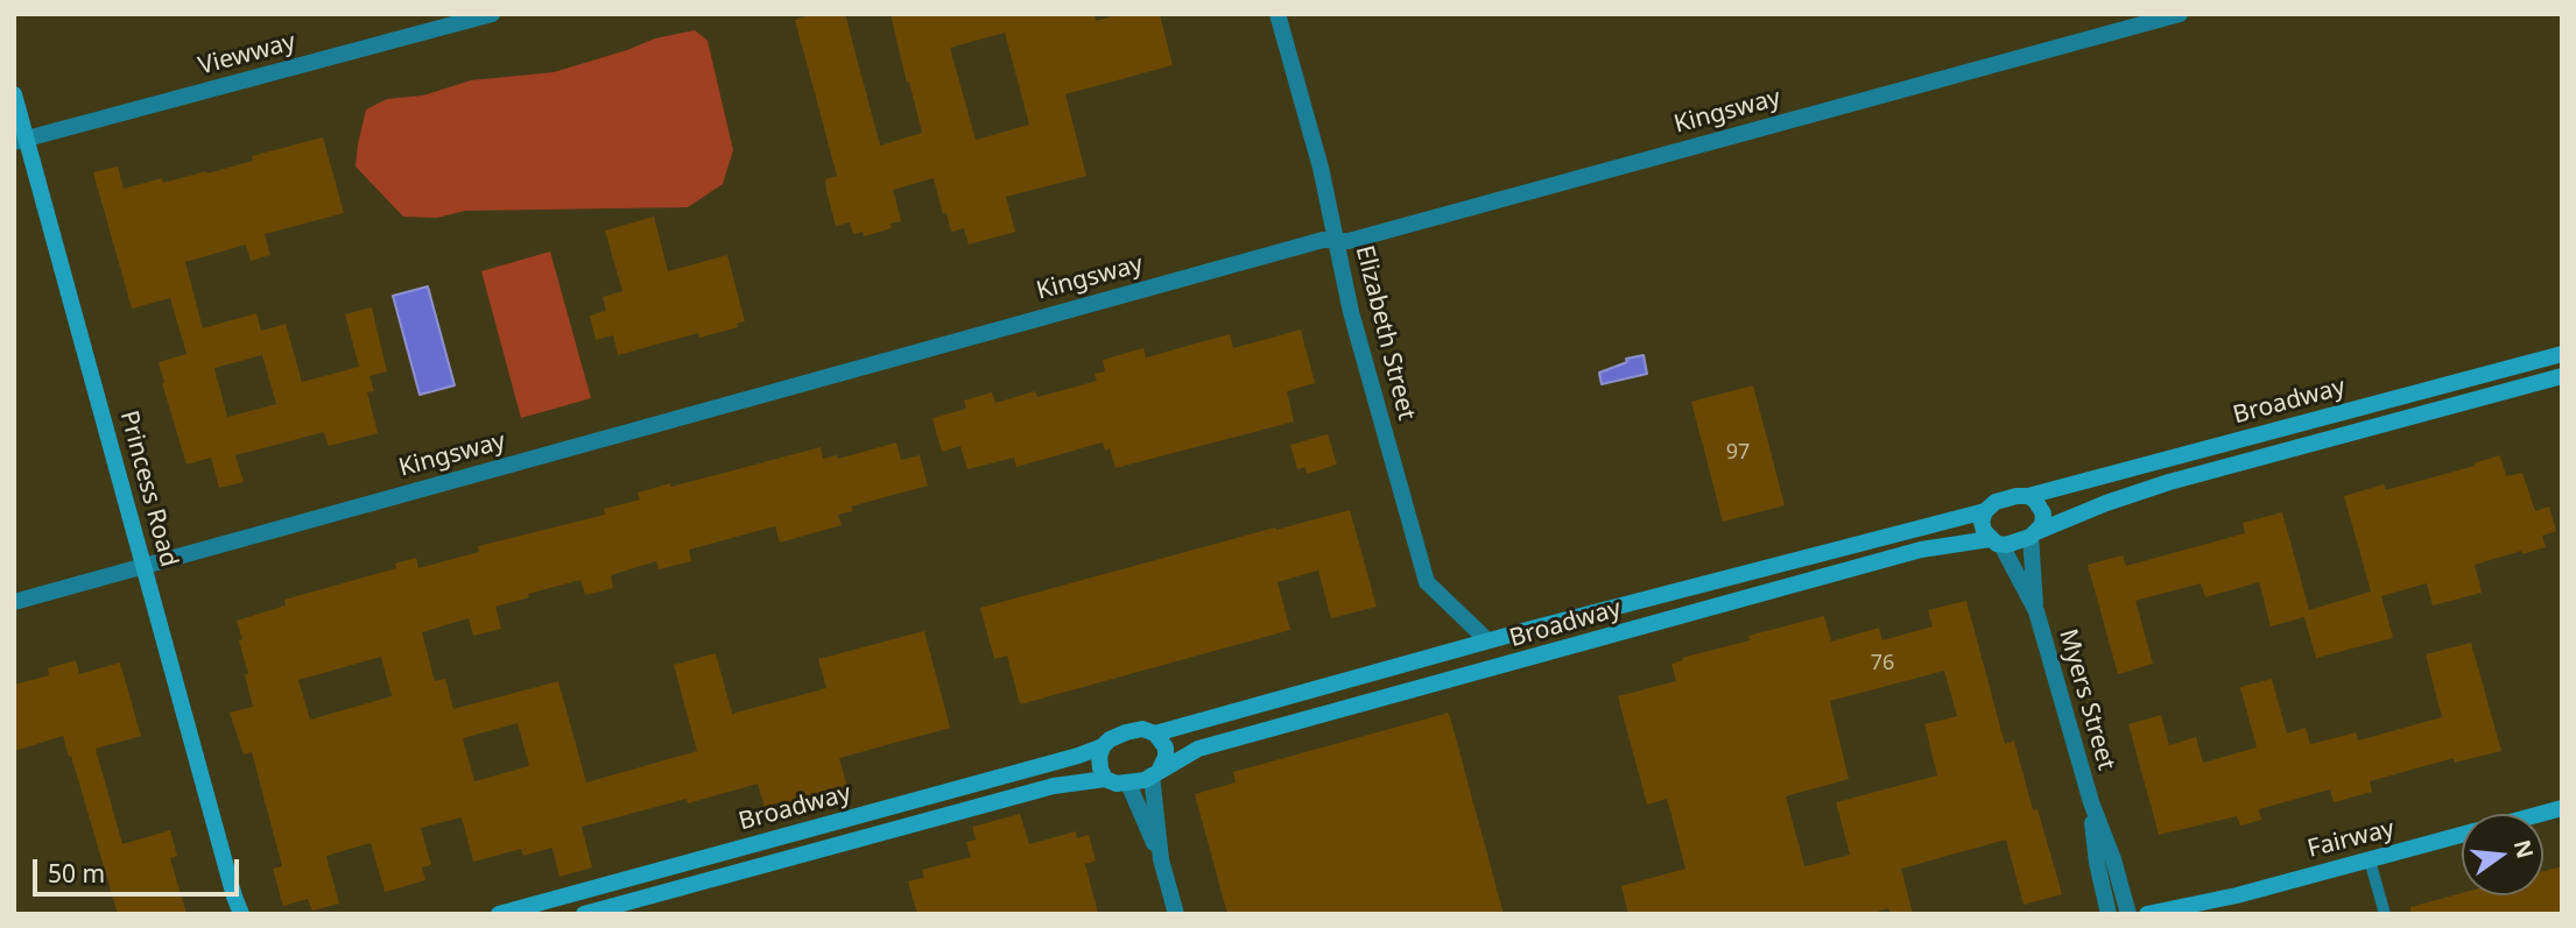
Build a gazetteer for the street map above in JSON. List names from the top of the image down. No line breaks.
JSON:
{"streets":{"main road":["Broadway","Princess Road","Fairway"],"street":["Viewway","Kingsway","Elizabeth Street","Myers Street"]},"crossings":[["Viewway","Princess Road"],["Kingsway","Elizabeth Street"],["Kingsway","Princess Road"],["Elizabeth Street","Broadway"],["Broadway","Myers Street"]],"house_numbers":["97","76"],"scale_bar":"50 m","north":"right"}
